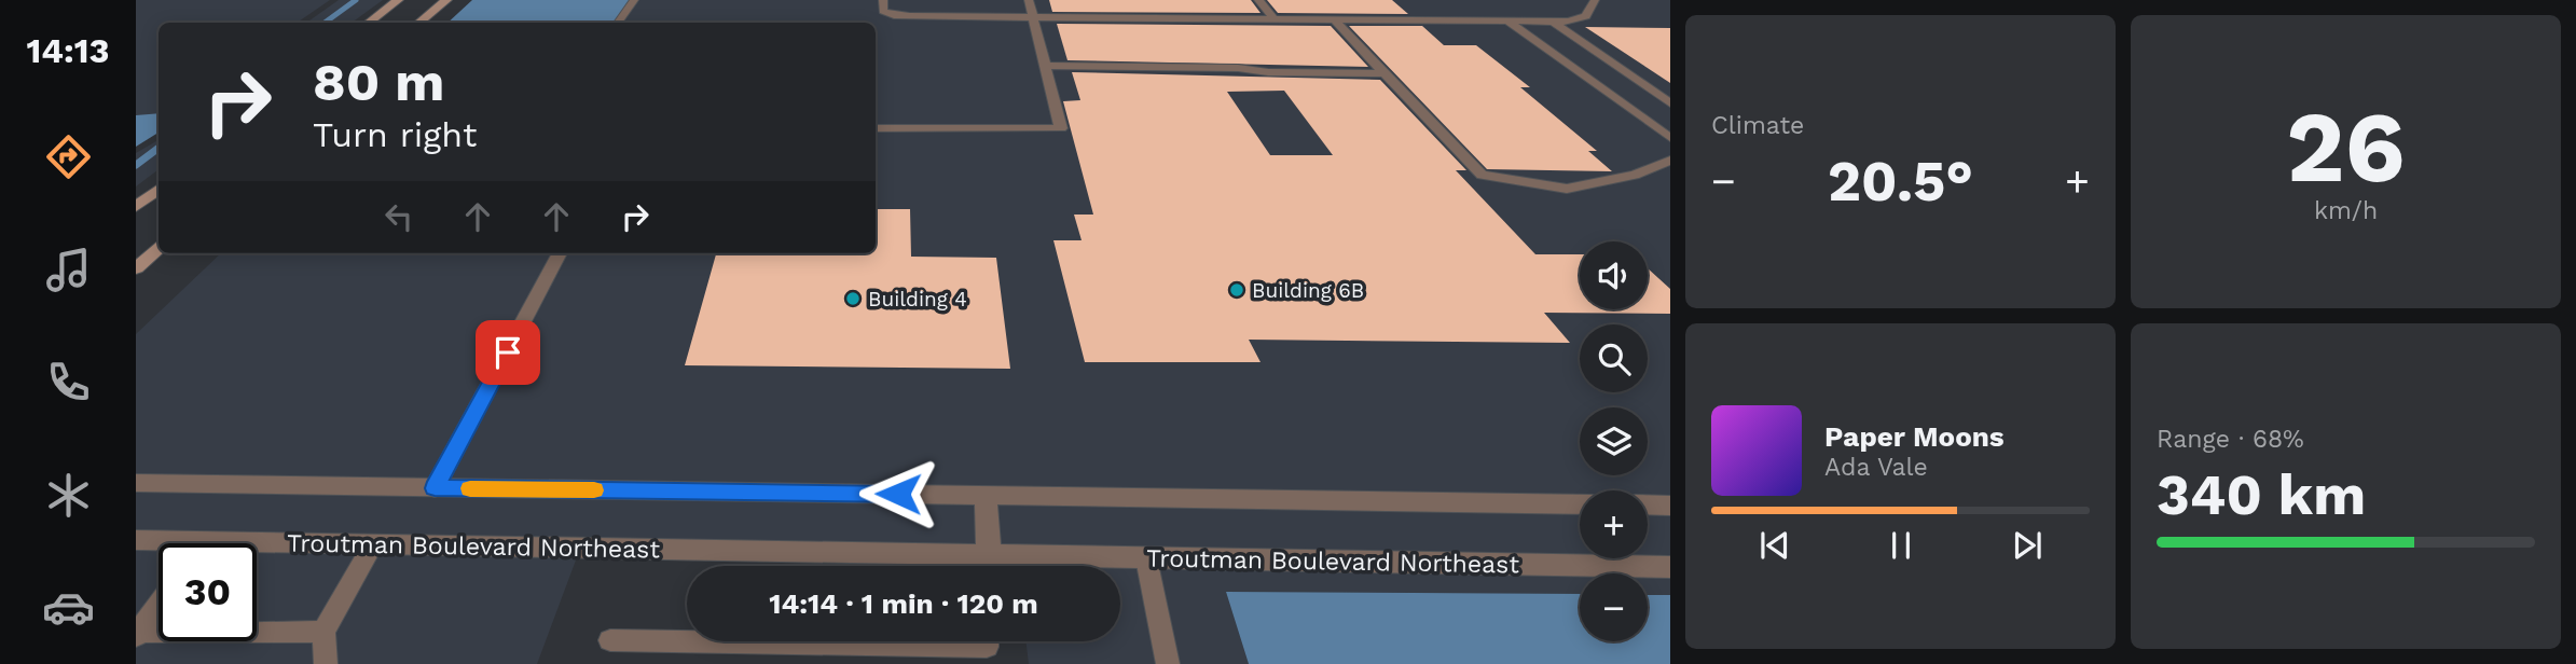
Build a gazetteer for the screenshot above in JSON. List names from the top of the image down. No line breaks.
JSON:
{"streets":{"street":["Troutman Boulevard Northeast"]},"places":["Building 6B","Building 4"],"page":{"tabs":"14:13","tile":["Climate",["26","km/h"],["Range · 68%","340 km"]],"turn":["80 m","Turn right"],"heat":["−","20.5°","+"],"map_buttons":["+","−"],"song":["Paper Moons","Ada Vale"],"limit":"30","trip":"14:14 · 1 min · 120 m"}}
